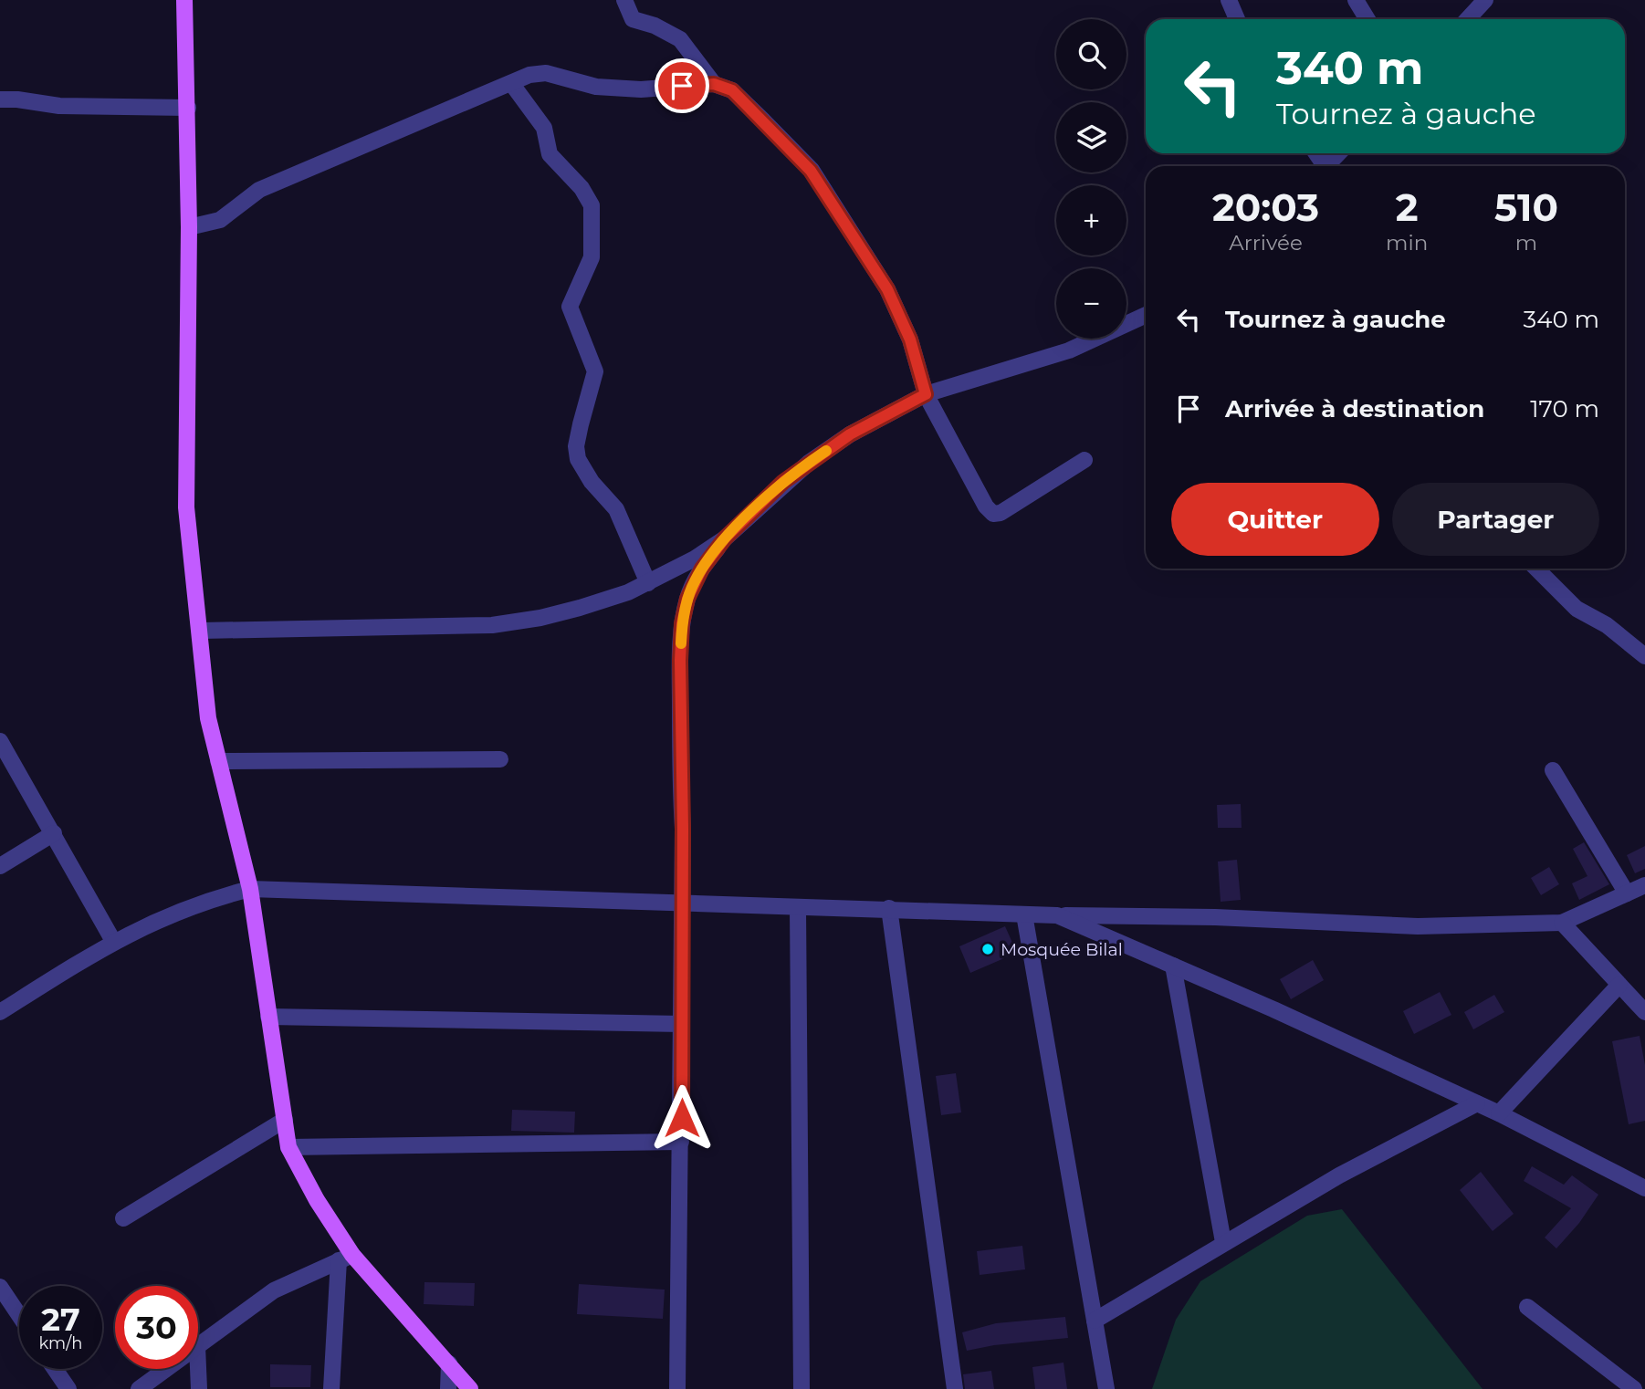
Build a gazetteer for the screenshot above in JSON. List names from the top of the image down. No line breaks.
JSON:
{"places":["Mosquée Bilal"],"page":{"map_buttons":["+","−"],"turn":["340 m","Tournez à gauche"],"eta":["20:03","Arrivée","2","min","510","m"],"list":[{"name":"Tournez à gauche","value":"340 m"},{"name":"Arrivée à destination","value":"170 m"}],"buttons":["Quitter","Partager"],"speed":"27 km/h","limit":"30"}}
